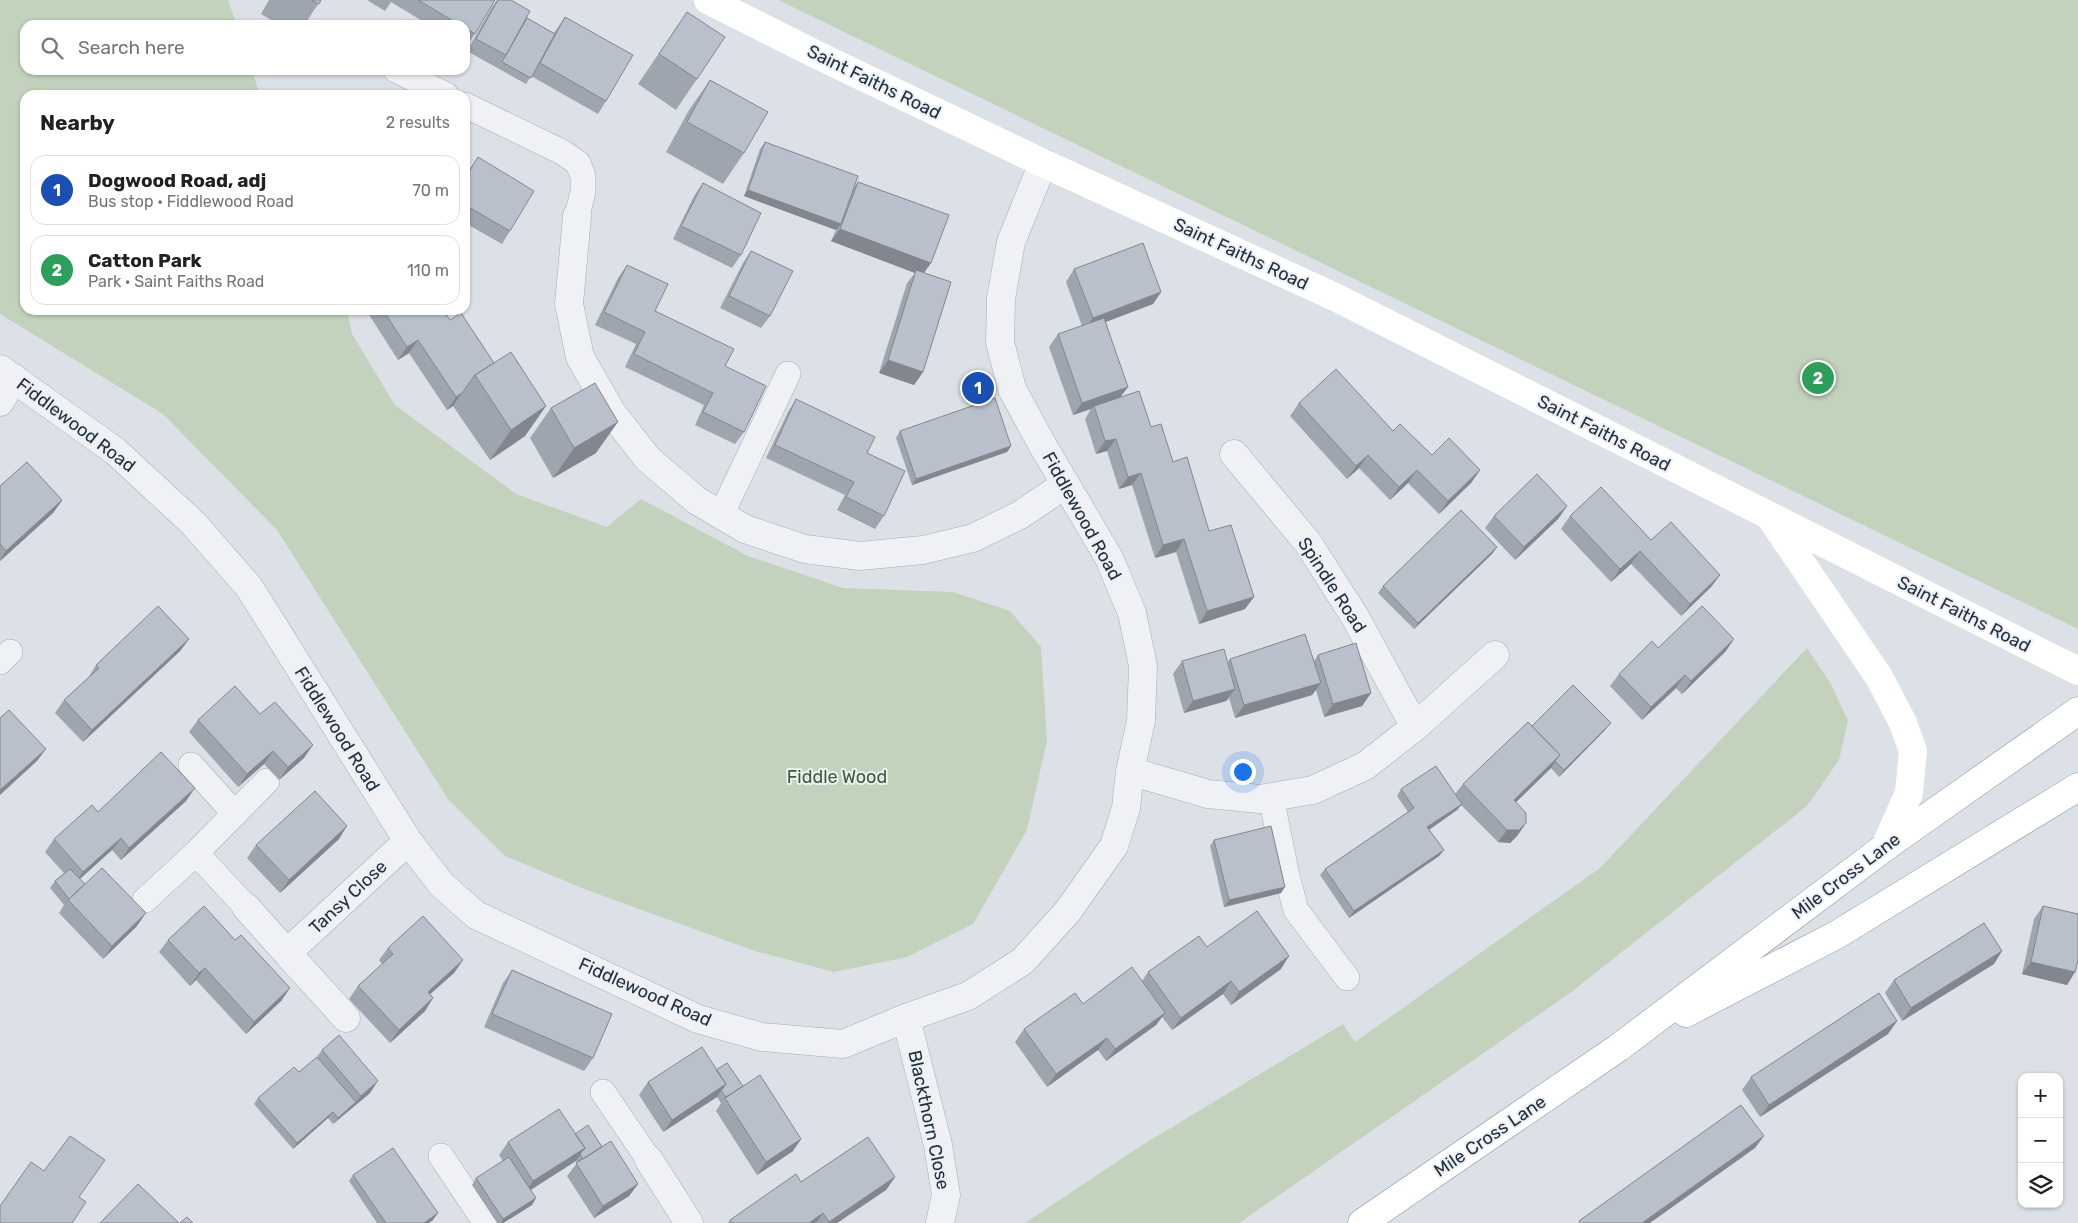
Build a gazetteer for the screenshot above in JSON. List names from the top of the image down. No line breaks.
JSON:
{"streets":{"main road":["Saint Faiths Road","Mile Cross Lane"],"street":["Fiddlewood Road","Spindle Road","Tansy Close","Blackthorn Close"]},"crossings":[["Saint Faiths Road","Fiddlewood Road"],["Saint Faiths Road","Mile Cross Lane"],["Fiddlewood Road","Tansy Close"],["Fiddlewood Road","Blackthorn Close"]],"parks":["Fiddle Wood"],"page":{"search":"Search here","heading":["Nearby","2 results"],"list":[{"mark":"1","name":"Dogwood Road, adj","note":"Bus stop · Fiddlewood Road","value":"70 m"},{"mark":"2","name":"Catton Park","note":"Park · Saint Faiths Road","value":"110 m"}],"pins":["2","1"],"map_buttons":["+","−"]}}
